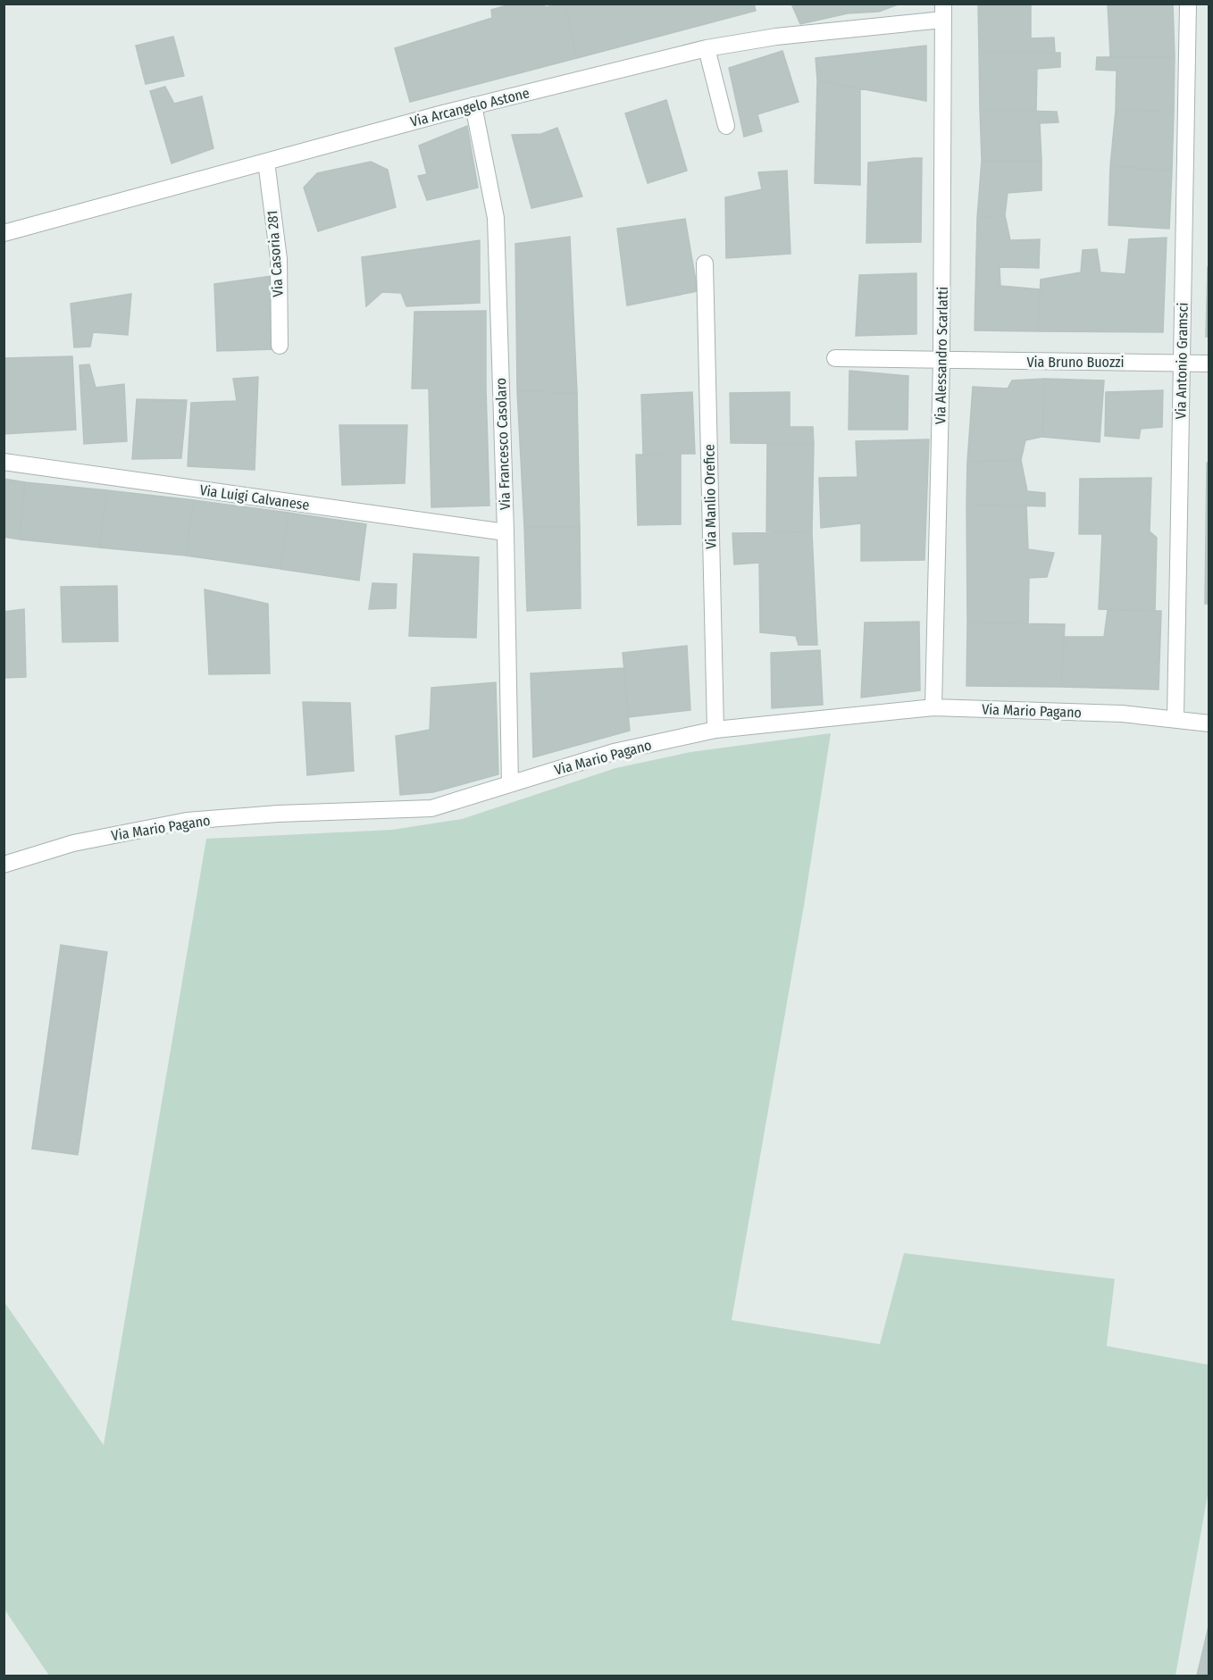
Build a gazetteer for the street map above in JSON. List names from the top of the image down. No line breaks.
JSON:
{"streets":{"street":["Via Arcangelo Astone","Via Casoria 281","Via Alessandro Scarlatti","Via Antonio Gramsci","Via Bruno Buozzi","Via Francesco Casolaro","Via Manlio Orefice","Via Luigi Calvanese","Via Mario Pagano"]},"crossings":[["Via Arcangelo Astone","Via Casoria 281"],["Via Arcangelo Astone","Via Alessandro Scarlatti"],["Via Arcangelo Astone","Via Francesco Casolaro"],["Via Alessandro Scarlatti","Via Bruno Buozzi"],["Via Alessandro Scarlatti","Via Mario Pagano"],["Via Antonio Gramsci","Via Bruno Buozzi"],["Via Antonio Gramsci","Via Mario Pagano"],["Via Francesco Casolaro","Via Luigi Calvanese"],["Via Francesco Casolaro","Via Mario Pagano"],["Via Manlio Orefice","Via Mario Pagano"]]}
